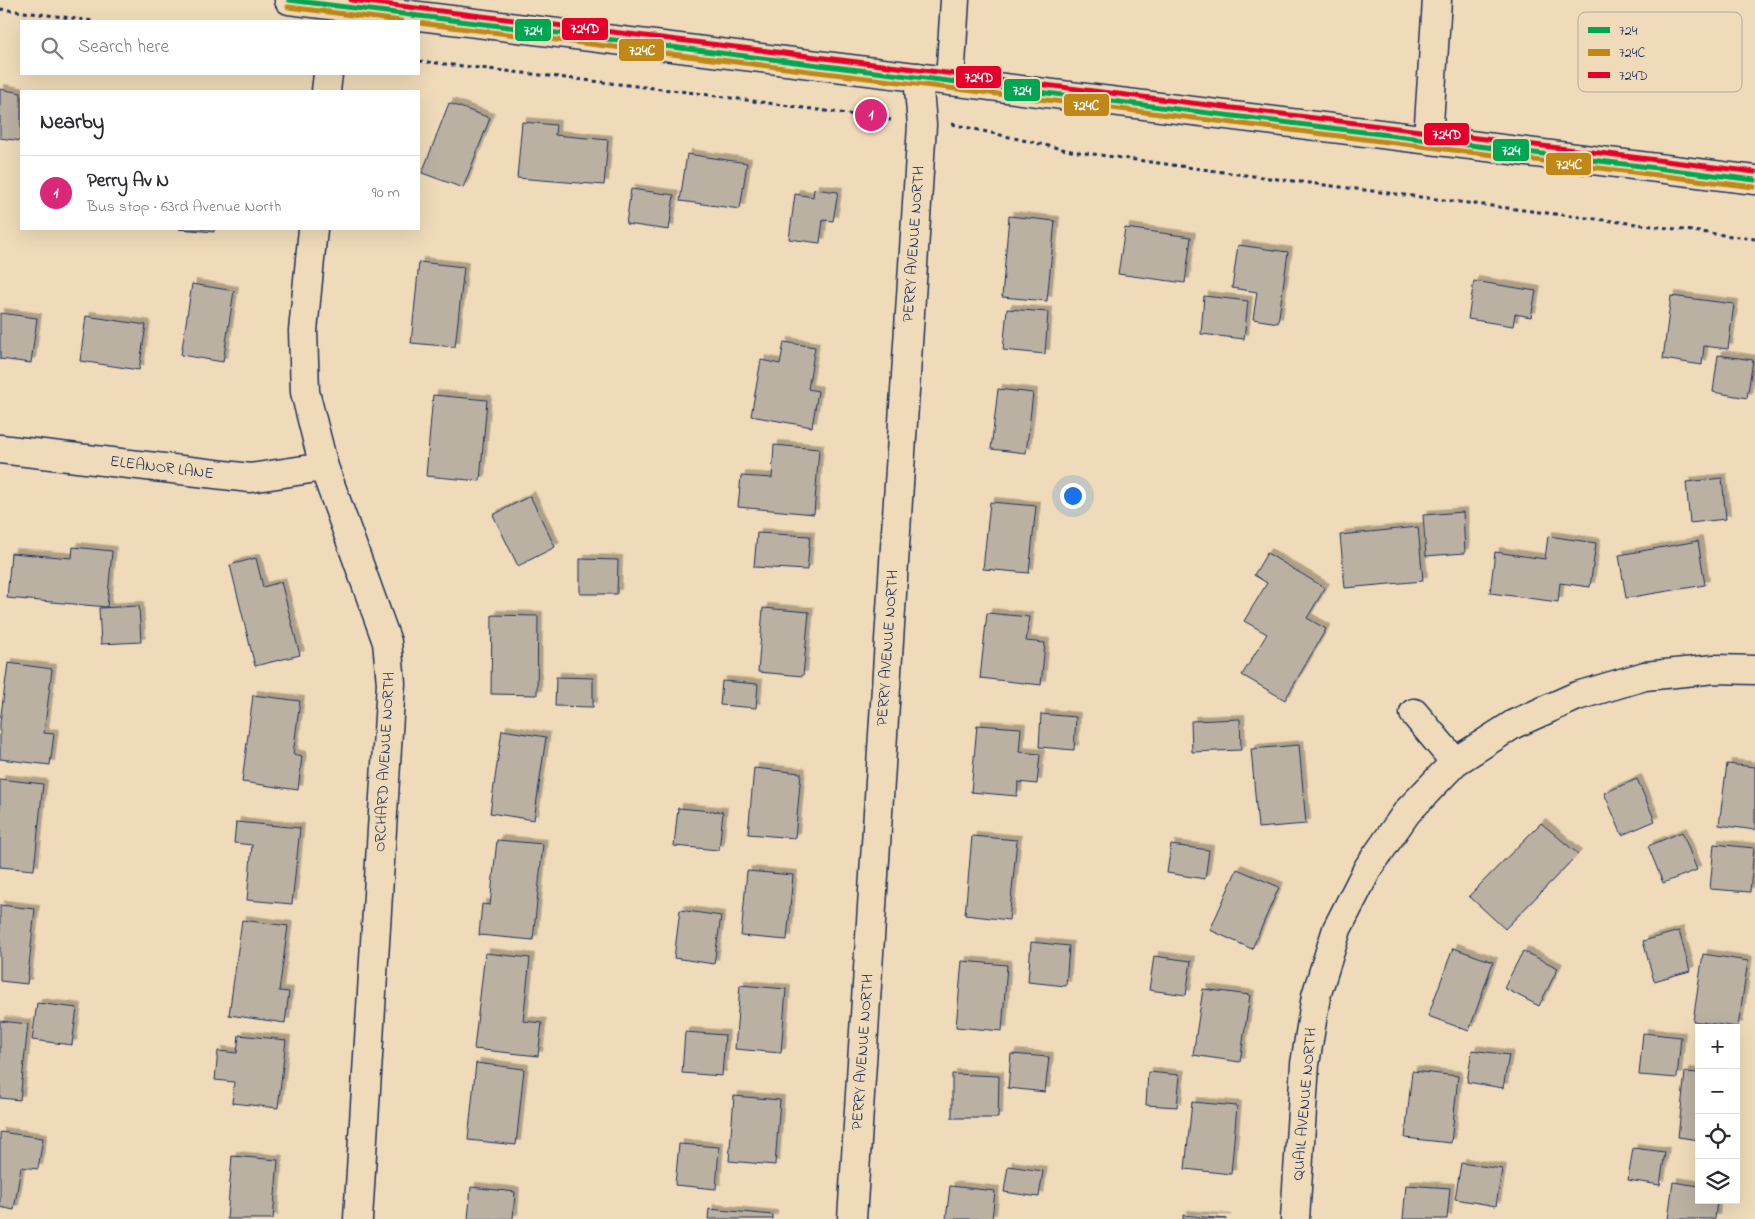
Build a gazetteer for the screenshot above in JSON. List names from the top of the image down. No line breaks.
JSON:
{"streets":{"street":["PERRY AVENUE NORTH","ELEANOR LANE","ORCHARD AVENUE NORTH","QUAIL AVENUE NORTH"]},"crossings":[["ELEANOR LANE","ORCHARD AVENUE NORTH"]],"lines":["transit line 724","transit line 724D","transit line 724C"],"legend":["724","724C","724D"],"page":{"search":"Search here","heading":"Nearby","pins":"1","list":[{"mark":"1","name":"Perry Av N","note":"Bus stop · 63rd Avenue North","value":"90 m"}],"map_buttons":["+","−"]}}
